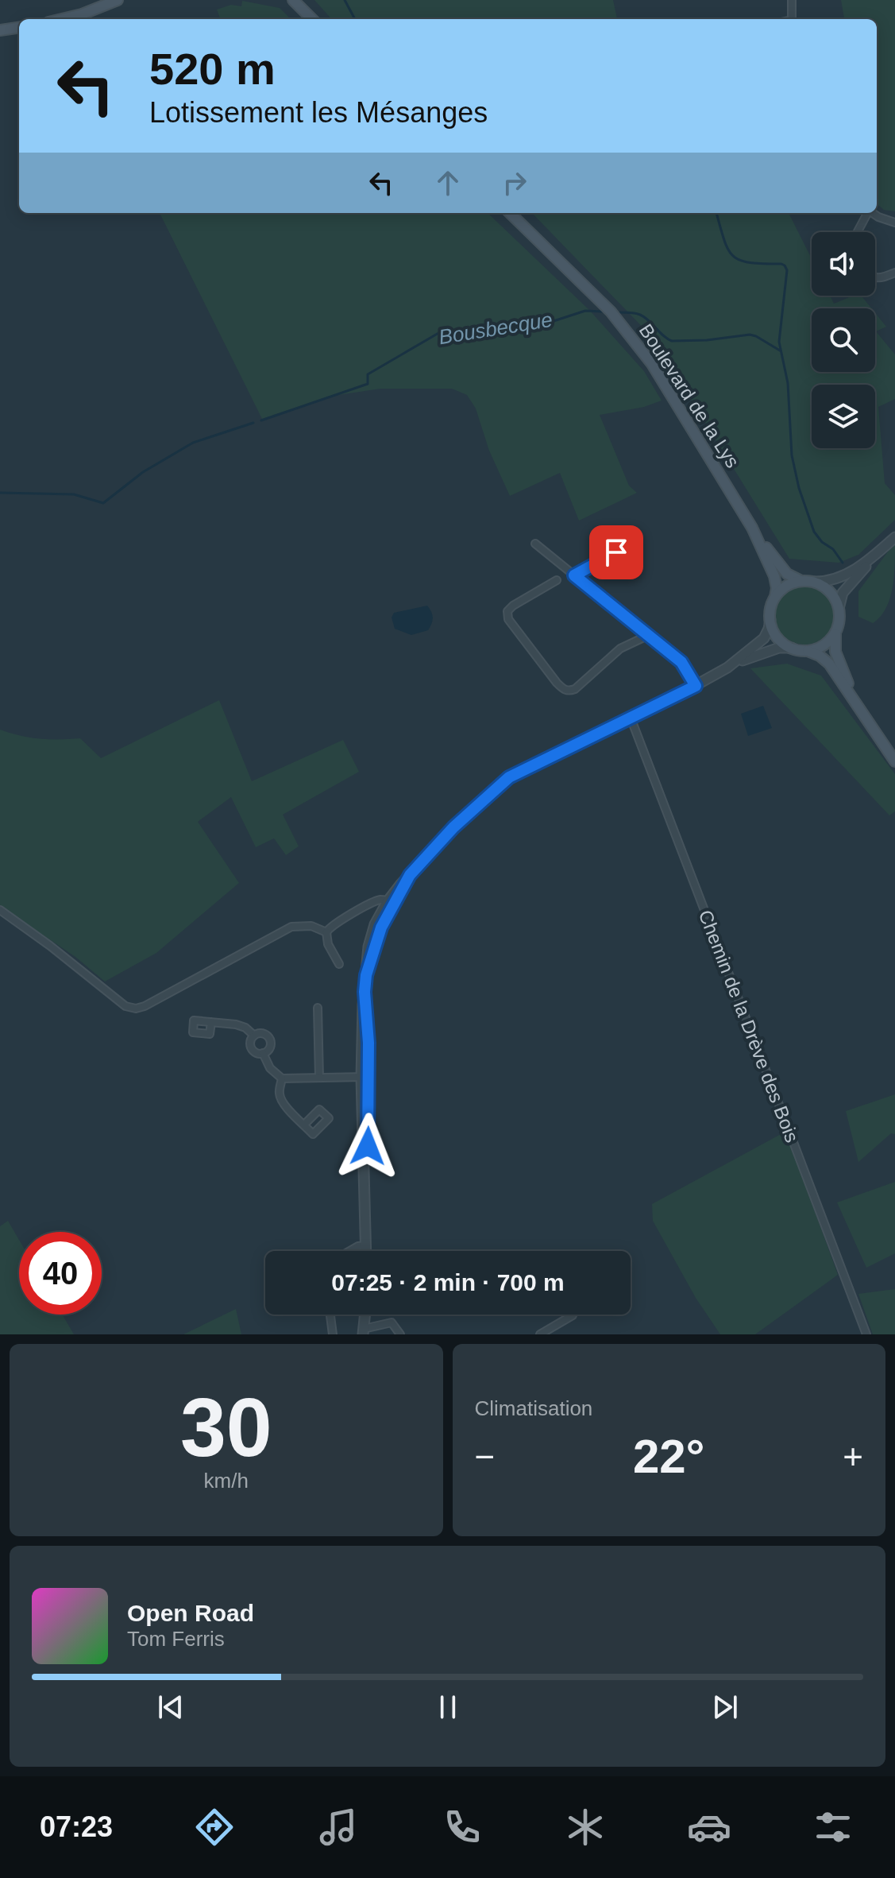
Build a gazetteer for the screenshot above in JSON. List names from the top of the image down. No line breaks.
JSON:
{"streets":{"main road":["Boulevard de la Lys"],"street":["Chemin de la Drève des Bois"]},"water":["Bousbecque"],"page":{"turn":["520 m","Lotissement les Mésanges"],"limit":"40","trip":"07:25 · 2 min · 700 m","tile":[["30","km/h"],"Climatisation"],"heat":["−","22°","+"],"song":["Open Road","Tom Ferris"],"tabs":"07:23"}}
